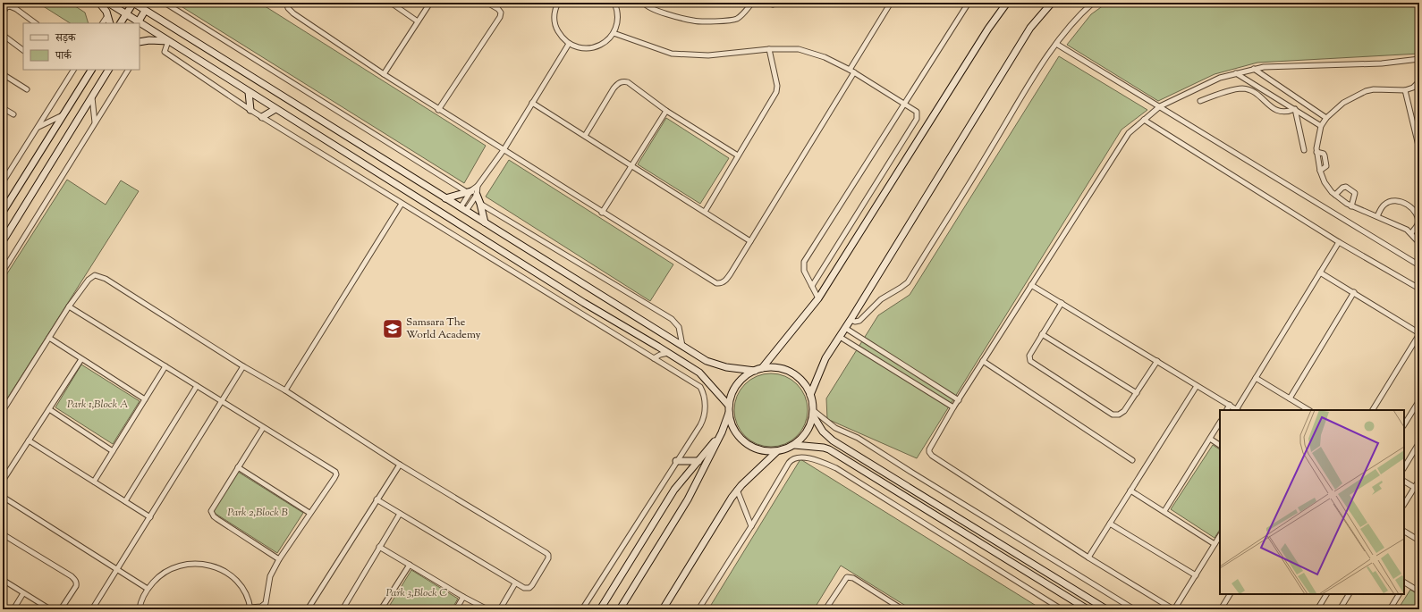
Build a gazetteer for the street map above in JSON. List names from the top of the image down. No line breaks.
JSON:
{"parks":["Park 1,Block A","Park 2,Block B","Park 3,Block C"],"places":{"school or university":["Samsara The World Academy"]},"legend":["सड़क","पार्क"]}
